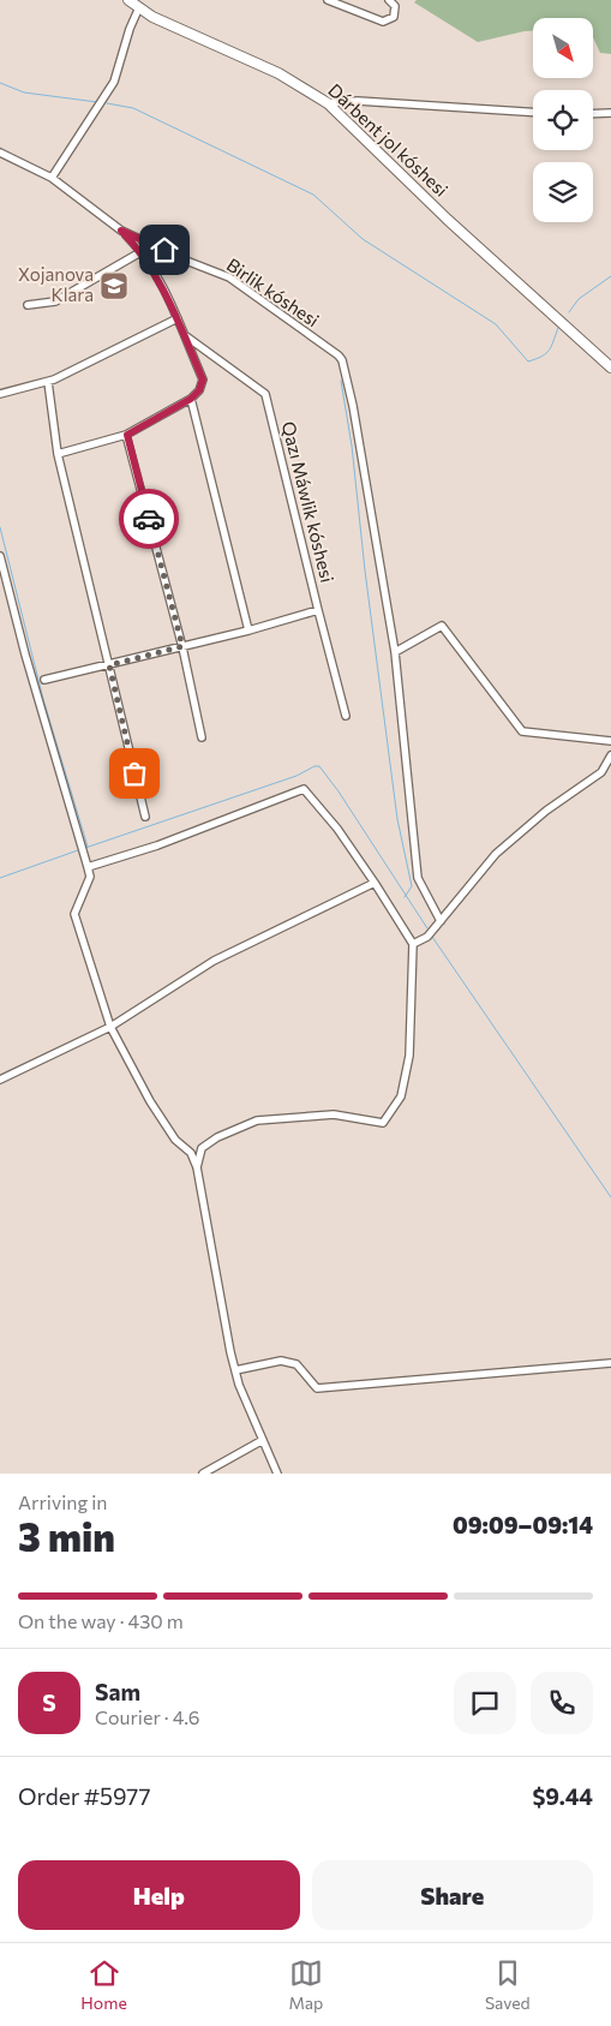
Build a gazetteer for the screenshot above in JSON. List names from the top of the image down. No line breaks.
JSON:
{"streets":{"main road":["Dárbent jol kóshesi"],"street":["Birlik kóshesi","Qazı Máwlik kóshesi"]},"places":{"school or university":["Xojanova Klara"]},"north":"bottom right","page":{"heading":["3 min","Arriving in","09:09–09:14"],"panel":["Sam","Courier · 4.6","Order #5977","$9.44"],"bar":"On the way · 430 m","round":"S","buttons":["Help","Share"],"tabs":["Home","Map","Saved"]}}
